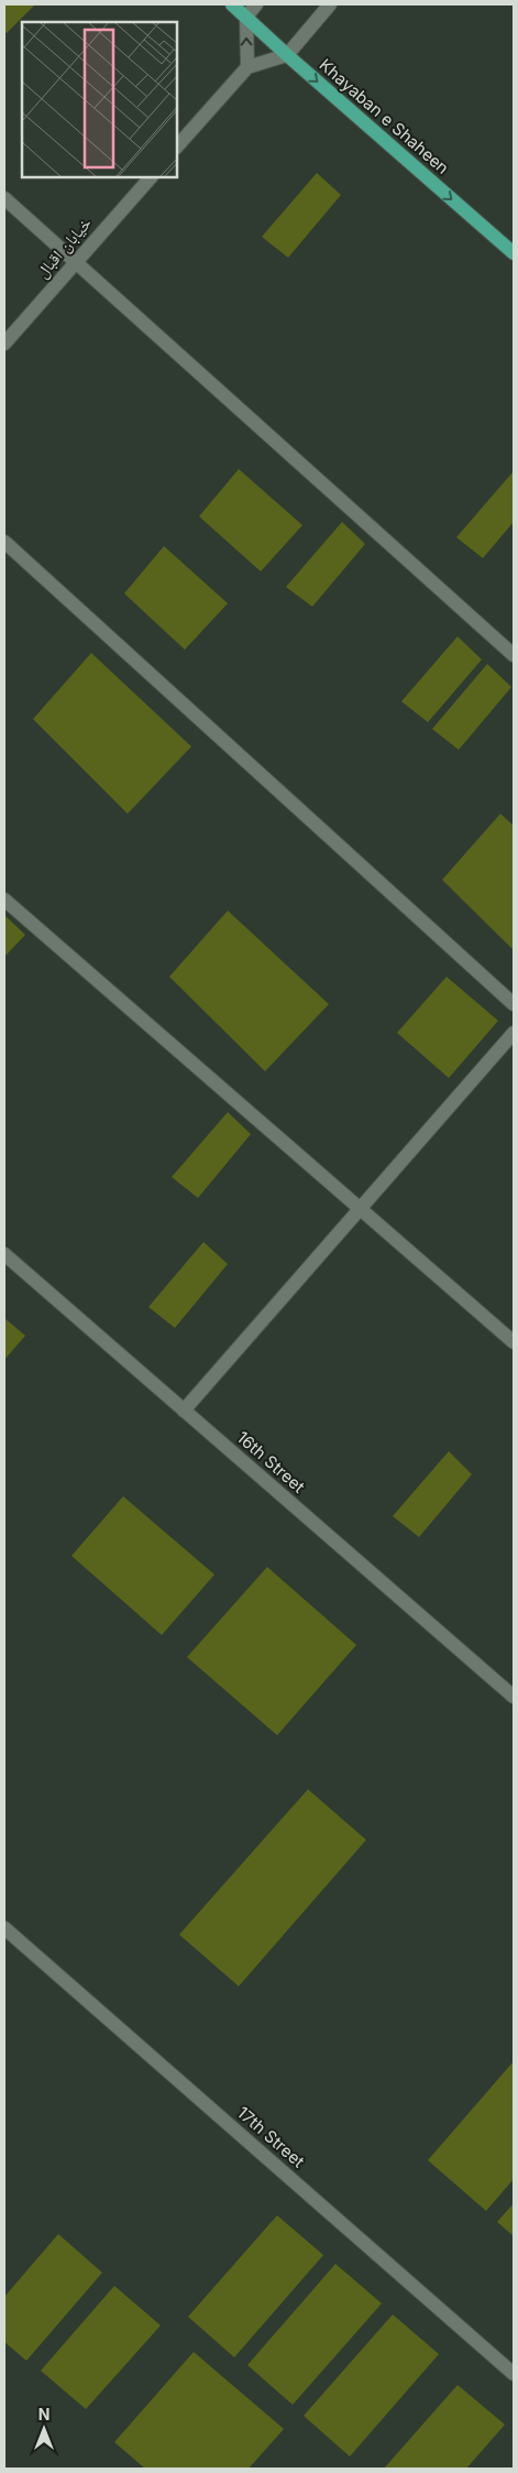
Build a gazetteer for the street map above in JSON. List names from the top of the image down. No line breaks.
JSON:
{"streets":{"main road":["Khayaban e Shaheen"],"street":["خیابان اقبال","16th Street","17th Street"]},"one_way":["Khayaban e Shaheen"],"north":"top"}
